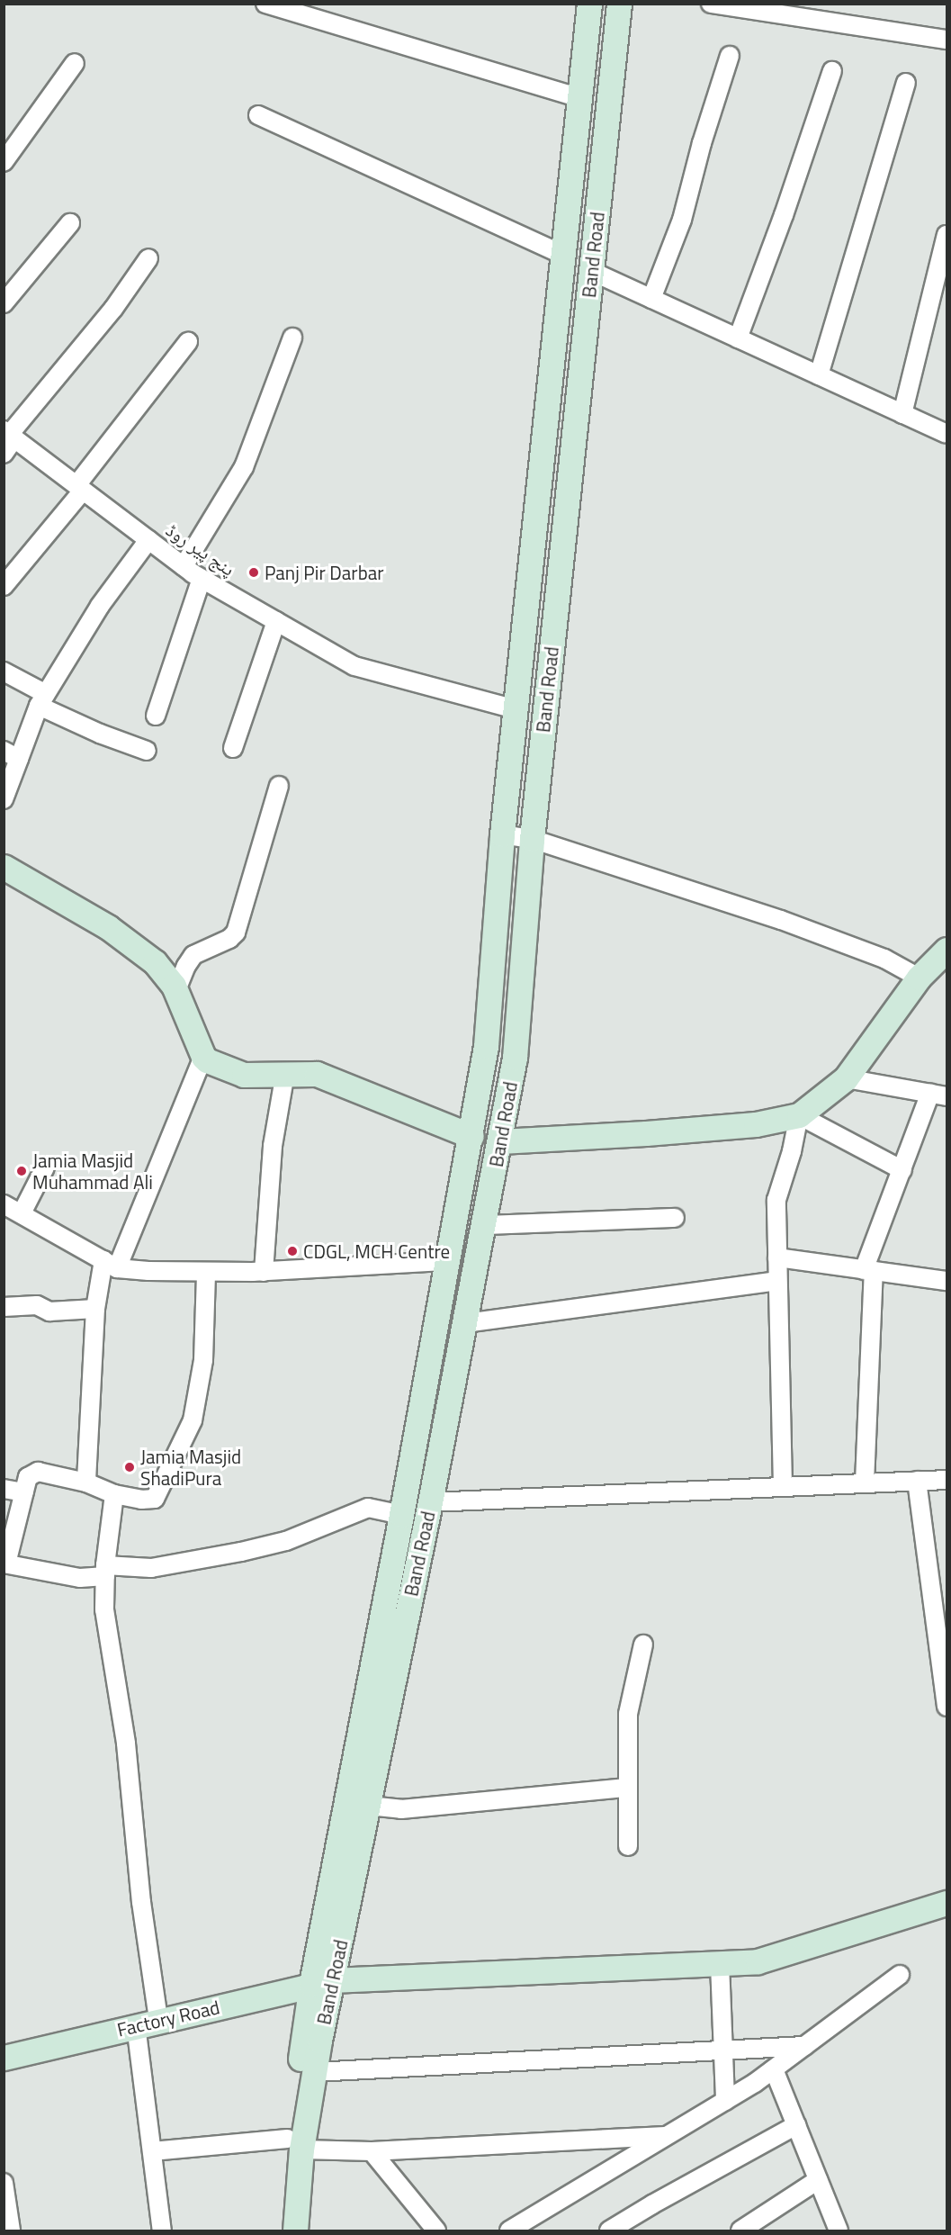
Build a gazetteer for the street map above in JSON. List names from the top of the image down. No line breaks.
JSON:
{"streets":{"main road":["Band Road","Factory Road"],"street":["پنج پیر روڈ"]},"crossings":[["Band Road","پنج پیر روڈ"],["Band Road","Factory Road"]],"places":["Panj Pir Darbar","Jamia Masjid Muhammad Ali","CDGL, MCH Centre","Jamia Masjid ShadiPura"]}
